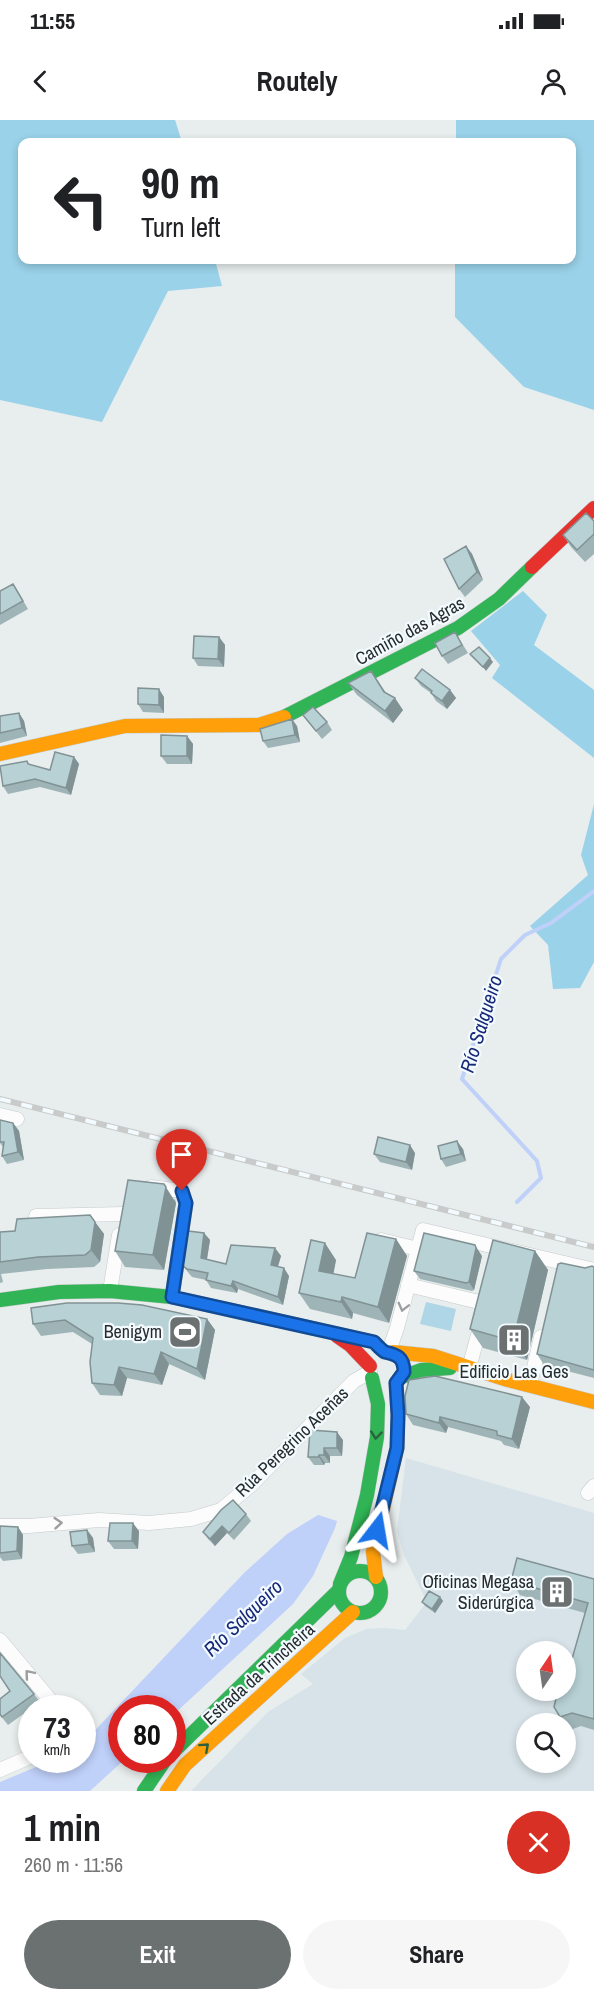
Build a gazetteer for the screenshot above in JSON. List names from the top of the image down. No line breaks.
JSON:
{"streets":{"main road":["Camiño das Agras","Estrada da Trincheira"],"street":["Rúa Peregrino Aceñas"]},"crossings":[["Rúa Peregrino Aceñas","Estrada da Trincheira"]],"one_way":["Rúa Peregrino Aceñas"],"water":["Río Salgueiro"],"places":{"sports":["Benigym"],"building":["Edificio Las Ges","Oficinas Megasa Siderúrgica"]},"north":"top","page":{"status":"11:55","header":"Routely","turn":["90 m","Turn left"],"speed":"73 km/h","limit":"80","heading":["1 min","260 m · 11:56"],"buttons":["Exit","Share"]}}
